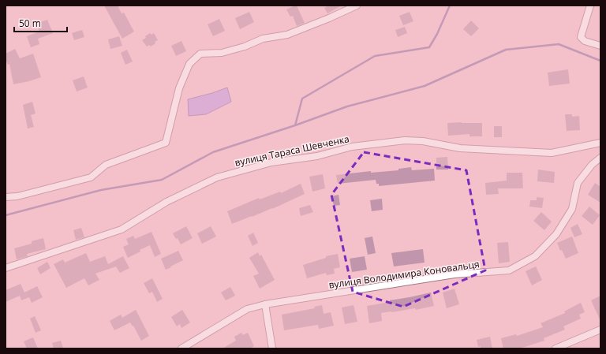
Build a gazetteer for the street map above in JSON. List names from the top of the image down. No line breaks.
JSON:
{"streets":{"street":["вулиця Тараса Шевченка","вулиця Володимира Коновальця"]},"scale_bar":"50 m"}
